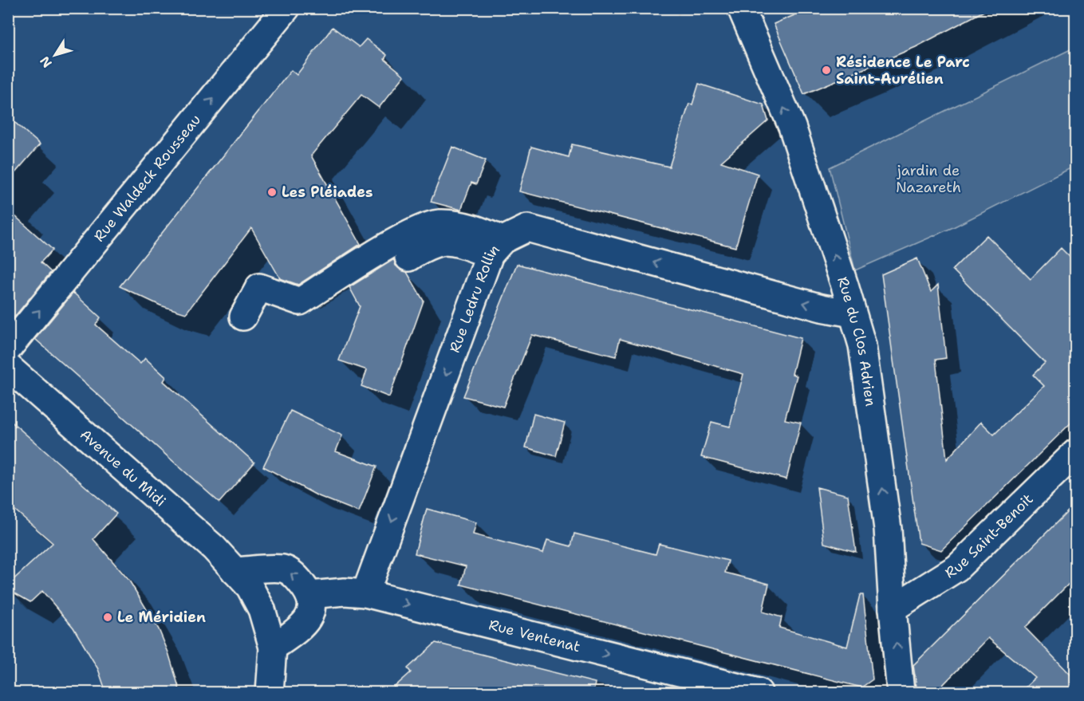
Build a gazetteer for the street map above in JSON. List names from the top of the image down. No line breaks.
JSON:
{"streets":{"street":["Rue Waldeck Rousseau","Rue Ledru Rollin","Rue du Clos Adrien","Avenue du Midi","Rue Saint-Benoit","Rue Ventenat"]},"crossings":[["Rue Ledru Rollin","Rue du Clos Adrien"],["Rue Ledru Rollin","Rue Ventenat"],["Rue du Clos Adrien","Rue Saint-Benoit"]],"one_way":["Rue Waldeck Rousseau","Rue du Clos Adrien","Rue Ventenat"],"parks":["jardin de Nazareth"],"places":["Résidence Le Parc Saint-Aurélien","Les Pléiades","Le Méridien"],"north":"bottom left"}
